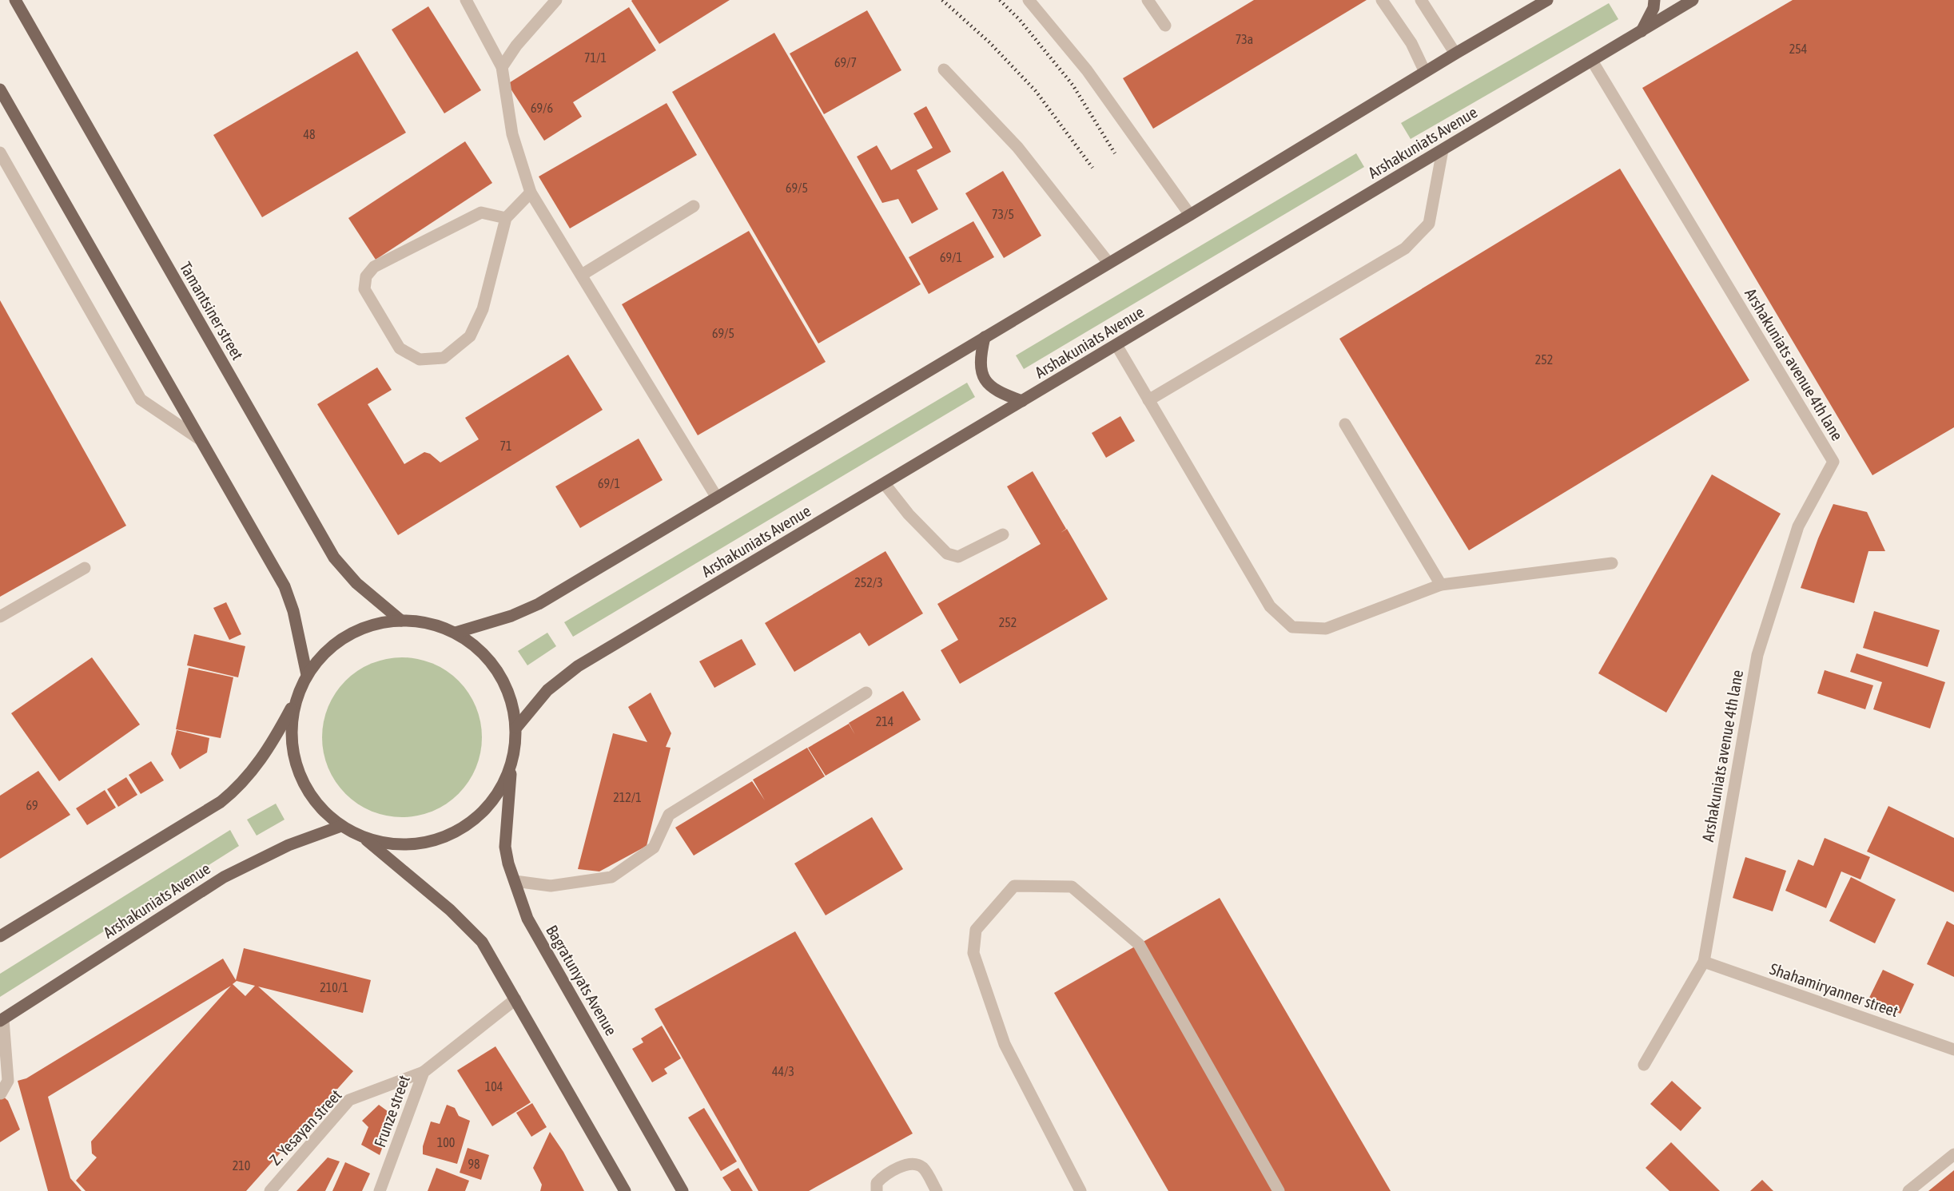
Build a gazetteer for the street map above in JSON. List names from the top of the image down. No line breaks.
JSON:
{"streets":{"main road":["Arshakuniats Avenue","Tamantsiner street","Bagratunyats Avenue"],"street":["Arshakuniats avenue 4th lane","Shahamiryanner street","Frunze street","Z. Yesayan street"]},"crossings":[["Arshakuniats Avenue","Arshakuniats avenue 4th lane"],["Arshakuniats avenue 4th lane","Shahamiryanner street"],["Frunze street","Z. Yesayan street"]],"house_numbers":["73a","254","71/1","69/7","69/6","48","69/5","73/5","69/1","69/5","252","71","69/1","252/3","252","214","212/1","69","210/1","44/3","104","100","98","210"]}
